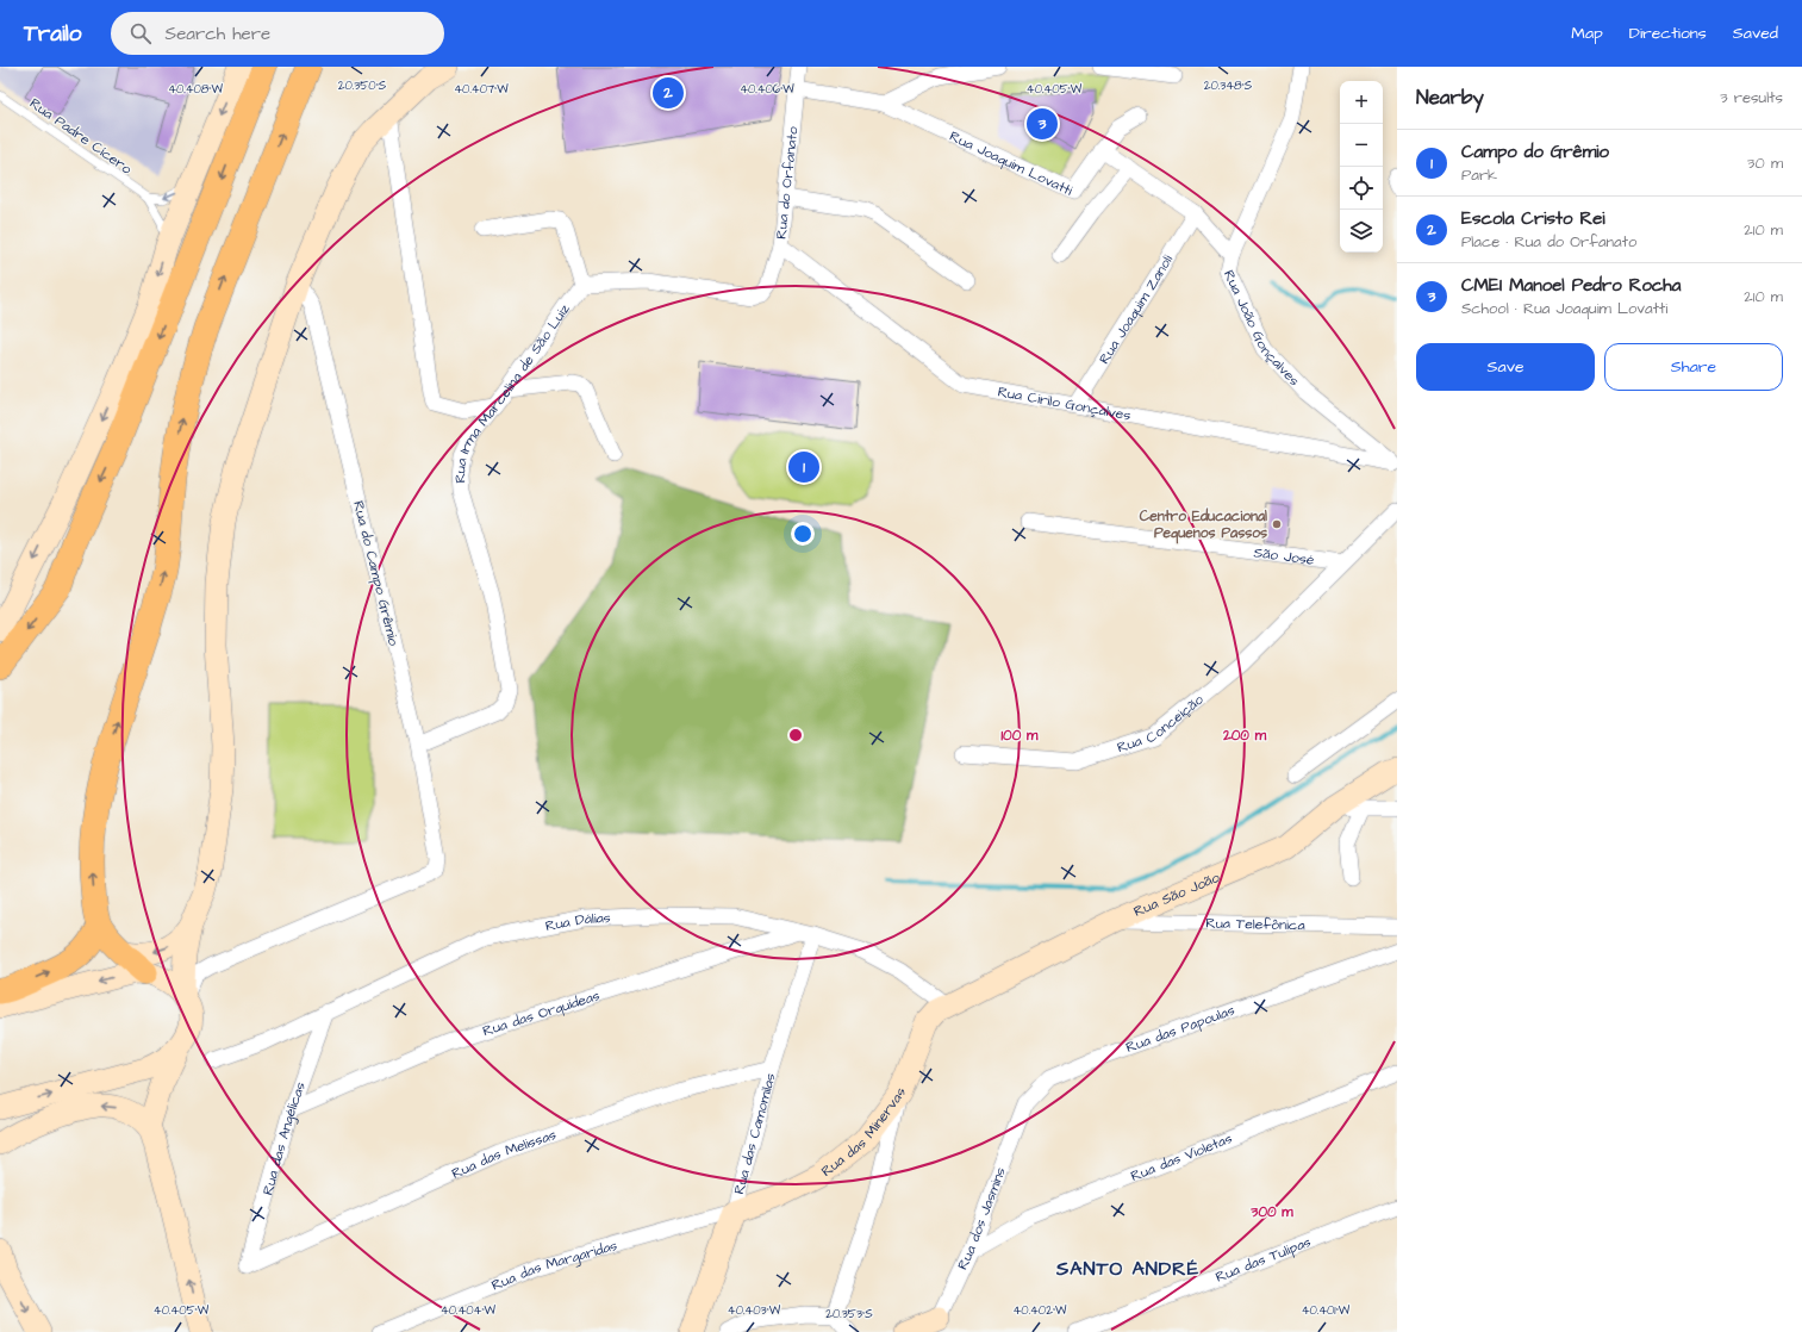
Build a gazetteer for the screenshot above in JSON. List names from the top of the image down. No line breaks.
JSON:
{"streets":{"street":["Rua Joaquim Lovatti","Rua do Orfanato","Rua Joaquim Zanoli","Rua João Gonçalves","Rua Irma Marcelina de São Luiz","Rua Cirilo Gonçalves","São José","Rua do Campo Grêmio","Rua Conceição","Rua São João","Rua Dálias","Rua Telefônica","Rua das Orquídeas","Rua das Papoulas","Rua das Minervas","Rua das Camomilas","Rua das Angélicas","Rua das Melissas","Rua das Violetas","Rua dos Jasmins","Rua das Tulipas","Rua das Margaridas"],"lane":["Rua Padre Cícero"]},"crossings":[["Rua Joaquim Lovatti","Rua do Orfanato"],["Rua do Orfanato","Rua Irma Marcelina de São Luiz"],["Rua do Orfanato","Rua Cirilo Gonçalves"],["Rua Joaquim Zanoli","Rua Cirilo Gonçalves"],["Rua João Gonçalves","Rua Cirilo Gonçalves"],["Rua Irma Marcelina de São Luiz","Rua do Campo Grêmio"],["São José","Rua Conceição"],["Rua São João","Rua Dálias"],["Rua São João","Rua Telefônica"],["Rua São João","Rua das Minervas"],["Rua Dálias","Rua das Orquídeas"],["Rua Dálias","Rua das Minervas"],["Rua Dálias","Rua das Camomilas"],["Rua Dálias","Rua das Angélicas"],["Rua das Orquídeas","Rua das Camomilas"],["Rua das Orquídeas","Rua das Angélicas"],["Rua das Papoulas","Rua dos Jasmins"],["Rua das Minervas","Rua das Camomilas"],["Rua das Minervas","Rua das Margaridas"],["Rua das Camomilas","Rua das Melissas"],["Rua das Camomilas","Rua das Margaridas"],["Rua das Angélicas","Rua das Melissas"],["Rua das Violetas","Rua dos Jasmins"]],"districts":["SANTO ANDRÉ"],"places":["Centro Educacional Pequenos Passos"],"page":{"header":"Trailo","search":"Search here","nav":["Map","Directions","Saved"],"heading":["Nearby","3 results"],"pins":["2","3","1"],"map_buttons":["+","−"],"list":[{"mark":"1","name":"Campo do Grêmio","note":"Park","value":"30 m"},{"mark":"2","name":"Escola Cristo Rei","note":"Place · Rua do Orfanato","value":"210 m"},{"mark":"3","name":"CMEI Manoel Pedro Rocha","note":"School · Rua Joaquim Lovatti","value":"210 m"}],"buttons":["Save","Share"]},"coordinates":["20.350°S","20.348°S","40.408°W","40.407°W","40.406°W","40.405°W","40.404°W","40.403°W","40.402°W","40.401°W","20.353°S"],"rings":["100 m","200 m","300 m"]}
